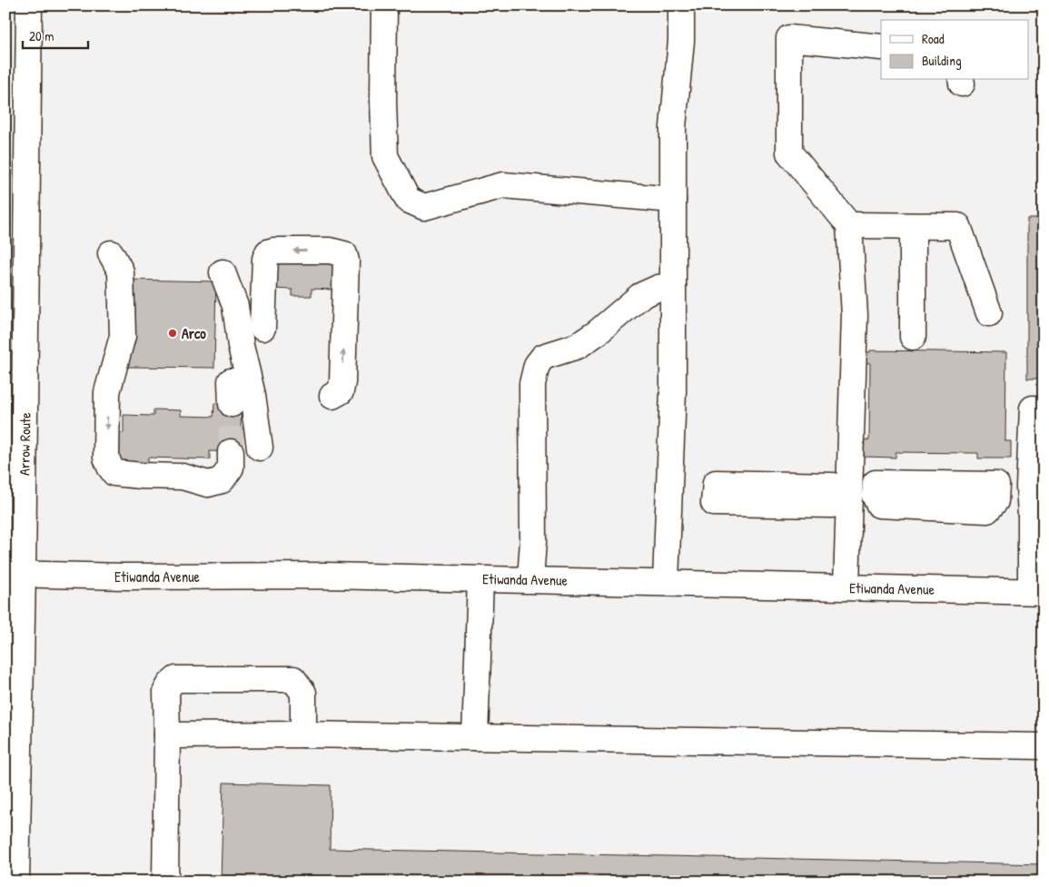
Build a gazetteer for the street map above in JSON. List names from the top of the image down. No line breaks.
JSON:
{"streets":{"main road":["Arrow Route","Etiwanda Avenue"]},"crossings":[["Arrow Route","Etiwanda Avenue"]],"places":["Arco"],"legend":["Road","Building"],"scale_bar":"20 m"}
